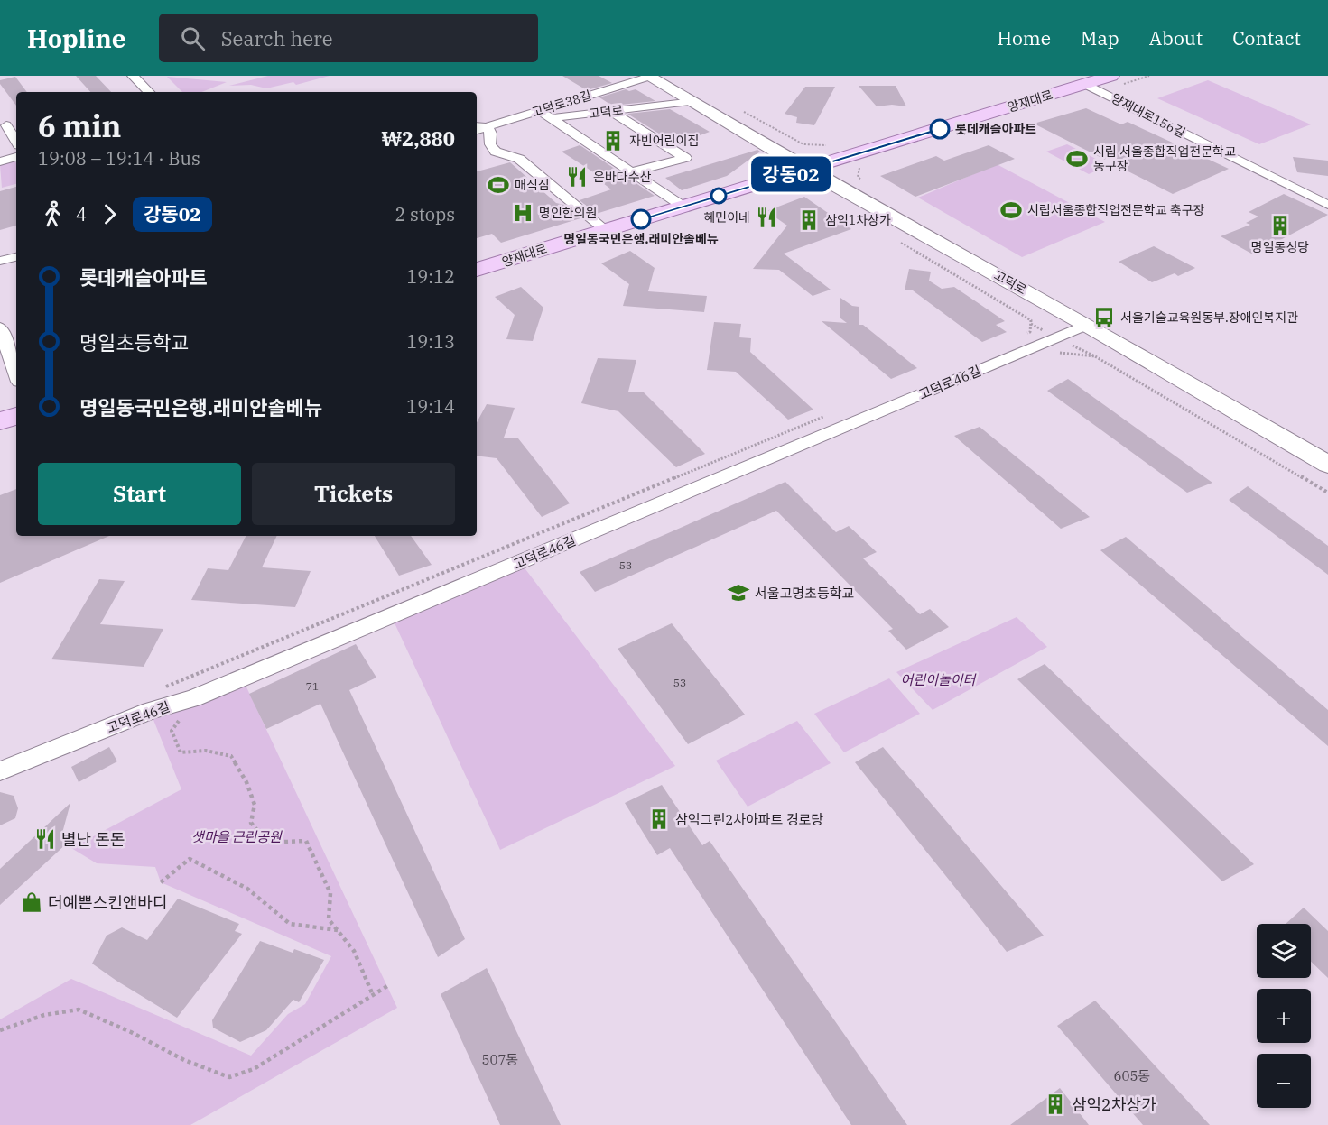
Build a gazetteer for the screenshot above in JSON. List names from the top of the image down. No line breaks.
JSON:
{"streets":{"main road":["양재대로","고덕로"],"street":["고덕로38길","양재대로156길","고덕로46길"]},"crossings":[["양재대로","고덕로"],["양재대로","양재대로156길"],["고덕로38길","고덕로"],["고덕로","고덕로46길"]],"parks":["어린이놀이터","샛마을 근린공원"],"places":{"other":["롯데캐슬아파트","명일동국민은행.래미안솔베뉴"],"building":["자빈어린이집","삼익1차상가","명일동성당","삼익그린2차아파트 경로당","삼익2차상가"],"sports":["시립 서울종합직업전문학교 농구장","매직짐","시립서울종합직업전문학교 축구장"],"restaurant":["온바다수산","혜민이네","별난 돈돈"],"hospital":["명인한의원"],"bus stop":["서울기술교육원동부.장애인복지관"],"school or university":["서울고명초등학교"],"shop":["더예쁜스킨앤바디"]},"lines":["bus line 강동02"],"house_numbers":["53","53","71","507동","605동"],"page":{"header":"Hopline","search":"Search here","nav":["Home","Map","About","Contact"],"on_map":"강동02","heading":["6 min","19:08 – 19:14 · Bus","₩2,880"],"legs":["4","강동02","2 stops"],"list":[{"name":"롯데캐슬아파트","value":"19:12"},{"name":"명일초등학교","value":"19:13"},{"name":"명일동국민은행.래미안솔베뉴","value":"19:14"}],"buttons":["Start","Tickets"],"map_buttons":["+","−"]}}
